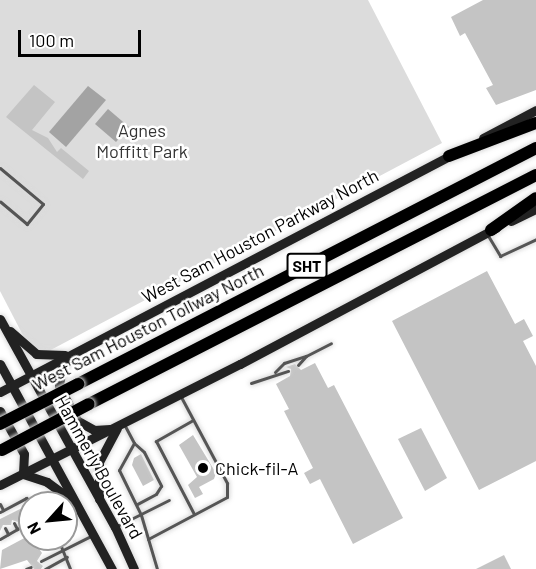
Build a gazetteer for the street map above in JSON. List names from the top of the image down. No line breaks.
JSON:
{"streets":{"highway":["SHT","West Sam Houston Tollway North"],"main road":["West Sam Houston Parkway North","Hammerly Boulevard"]},"crossings":[["West Sam Houston Parkway North","Hammerly Boulevard"]],"parks":["Agnes Moffitt Park"],"places":["Chick-fil-A"],"scale_bar":"100 m","north":"bottom left"}
